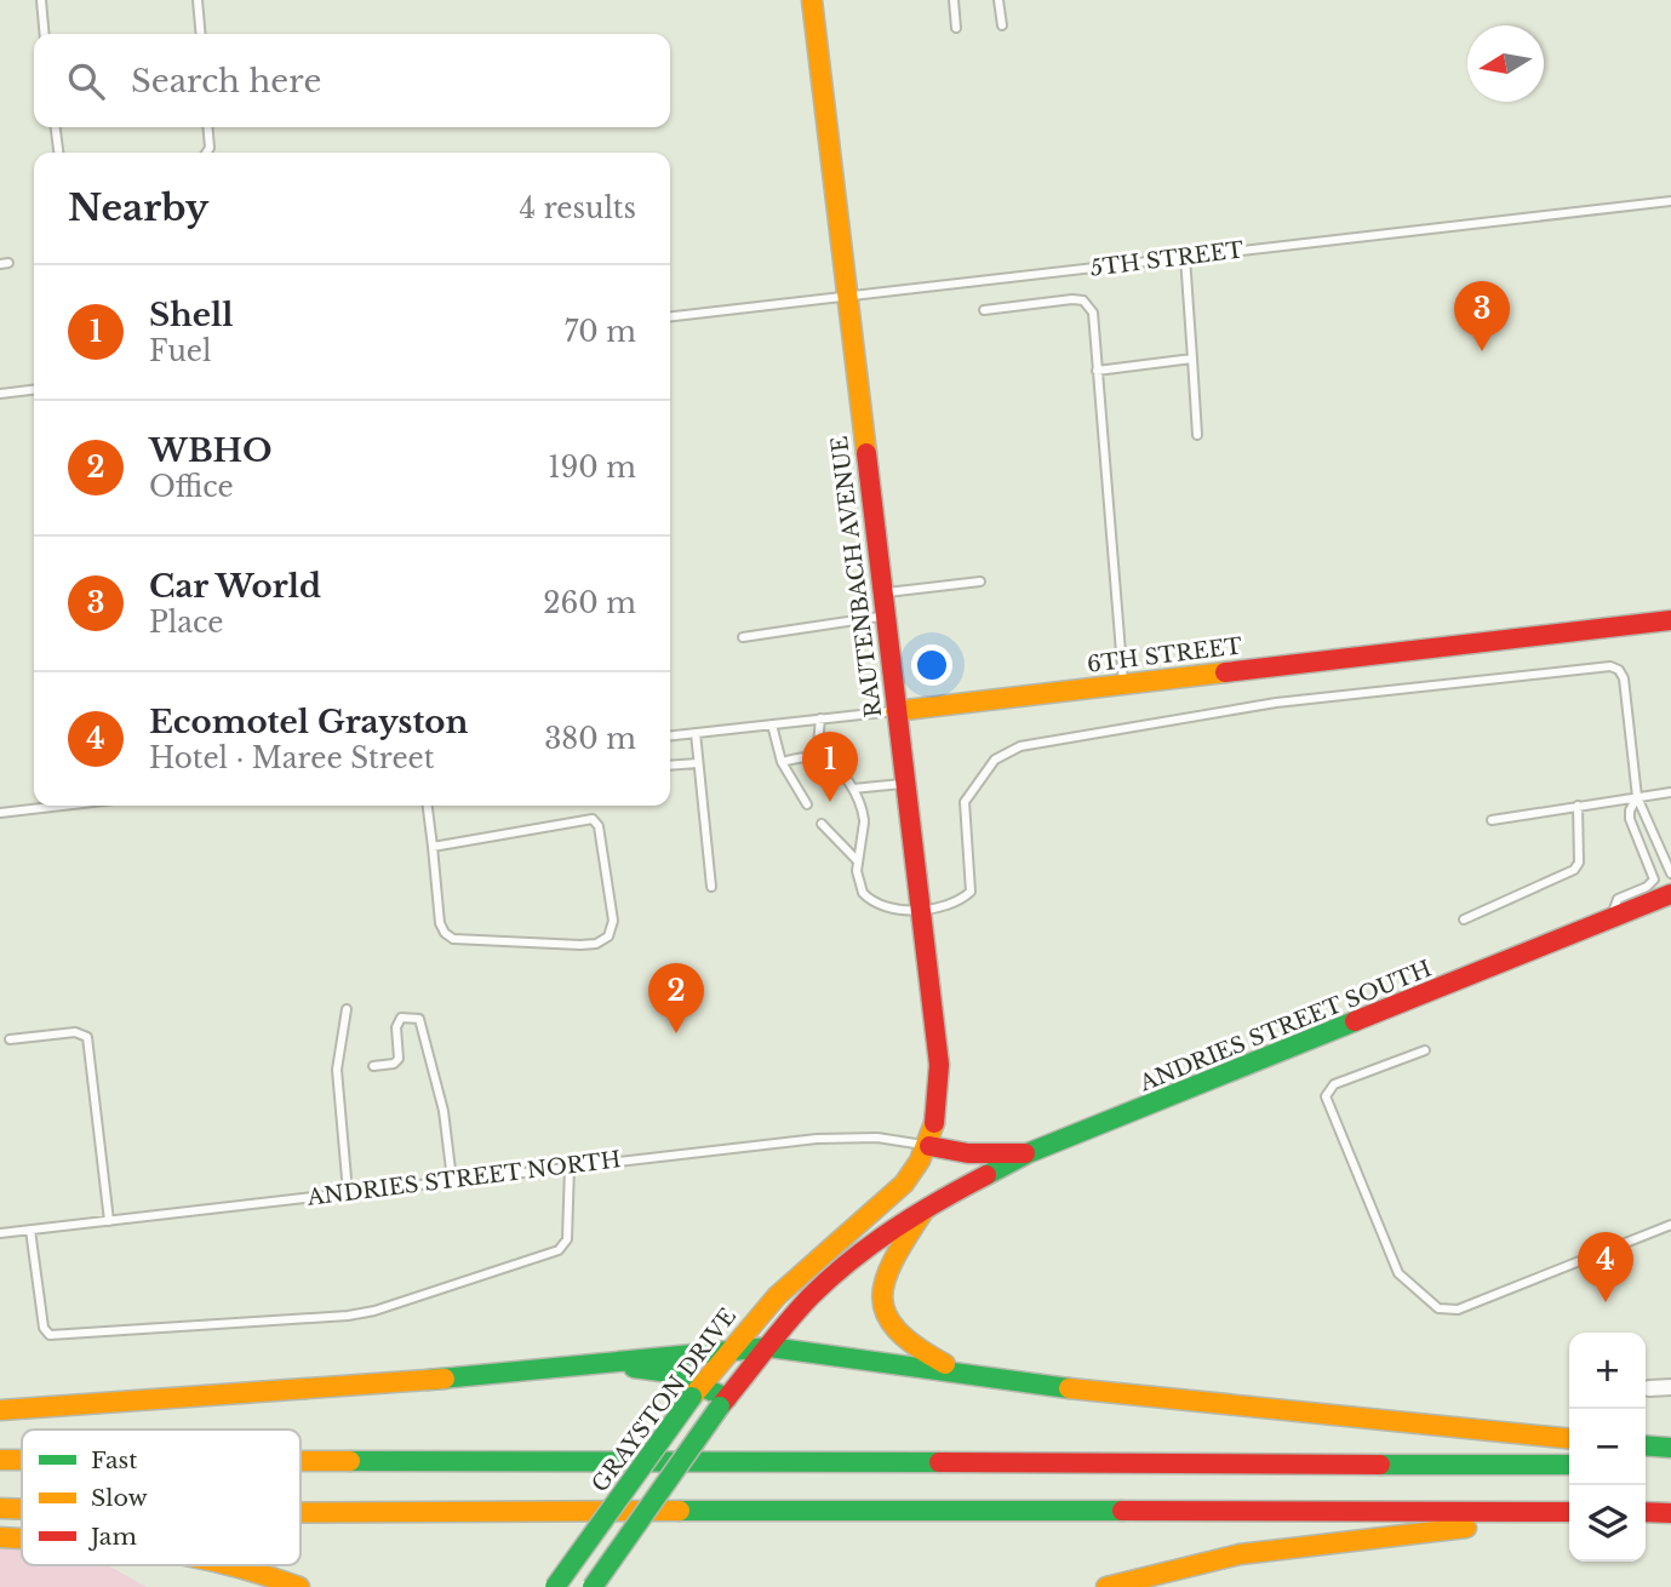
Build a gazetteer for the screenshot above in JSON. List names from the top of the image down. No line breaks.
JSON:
{"streets":{"main road":["RAUTENBACH AVENUE","6TH STREET","ANDRIES STREET SOUTH","GRAYSTON DRIVE"],"lane":["5TH STREET","ANDRIES STREET NORTH"]},"crossings":[["5TH STREET","RAUTENBACH AVENUE"],["RAUTENBACH AVENUE","6TH STREET"],["RAUTENBACH AVENUE","ANDRIES STREET NORTH"],["RAUTENBACH AVENUE","GRAYSTON DRIVE"],["ANDRIES STREET NORTH","GRAYSTON DRIVE"]],"legend":["Fast","Slow","Jam"],"north":"left","page":{"search":"Search here","heading":["Nearby","4 results"],"list":[{"mark":"1","name":"Shell","note":"Fuel","value":"70 m"},{"mark":"2","name":"WBHO","note":"Office","value":"190 m"},{"mark":"3","name":"Car World","note":"Place","value":"260 m"},{"mark":"4","name":"Ecomotel Grayston","note":"Hotel · Maree Street","value":"380 m"}],"pins":["3","1","2","4"],"map_buttons":["+","−"]}}
